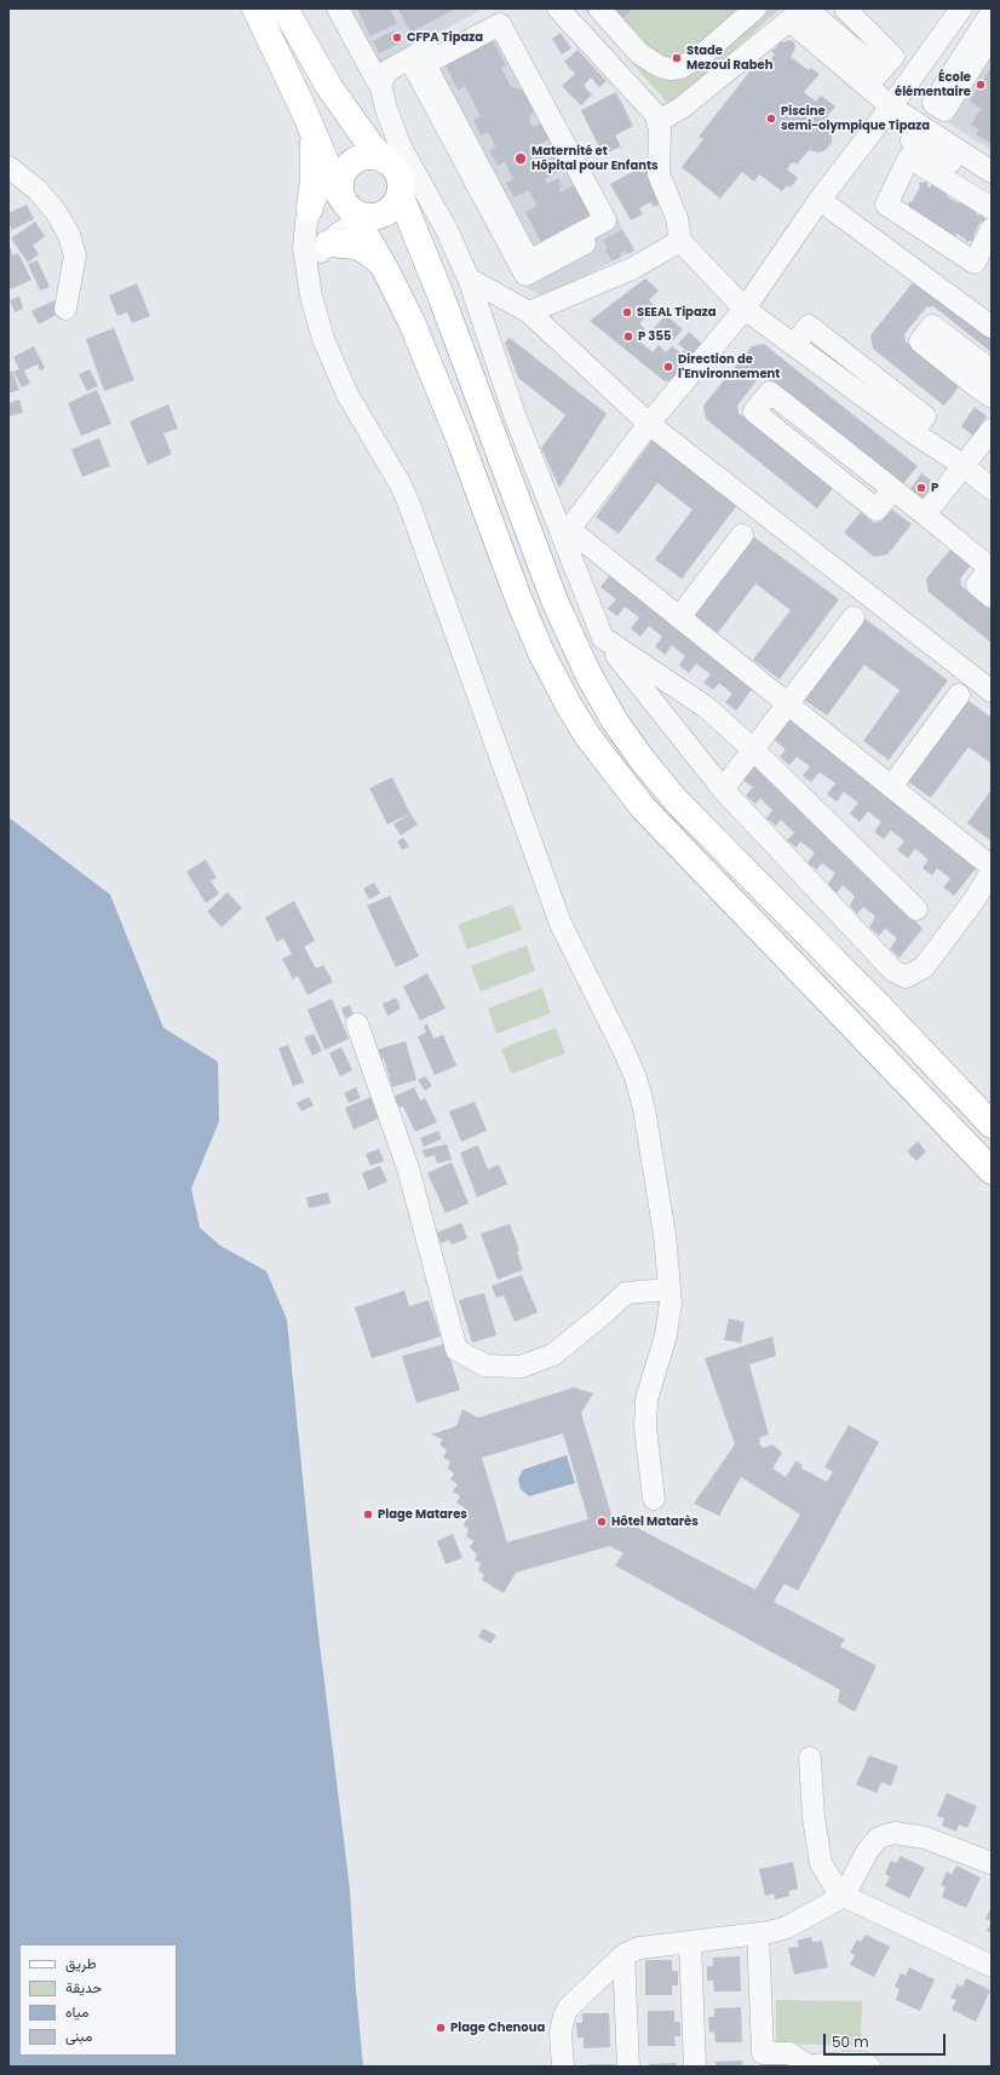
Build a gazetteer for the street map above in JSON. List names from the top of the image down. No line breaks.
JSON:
{"places":["CFPA Tipaza","Stade Mezoui Rabeh","École élémentaire","Piscine semi-olympique Tipaza","Maternité et Hôpital pour Enfants","SEEAL Tipaza","P 355","Direction de l'Environnement","P","Plage Matares","Hôtel Matarès","Plage Chenoua"],"legend":["طريق","حديقة","مياه","مبنى"],"scale_bar":"50 m"}
